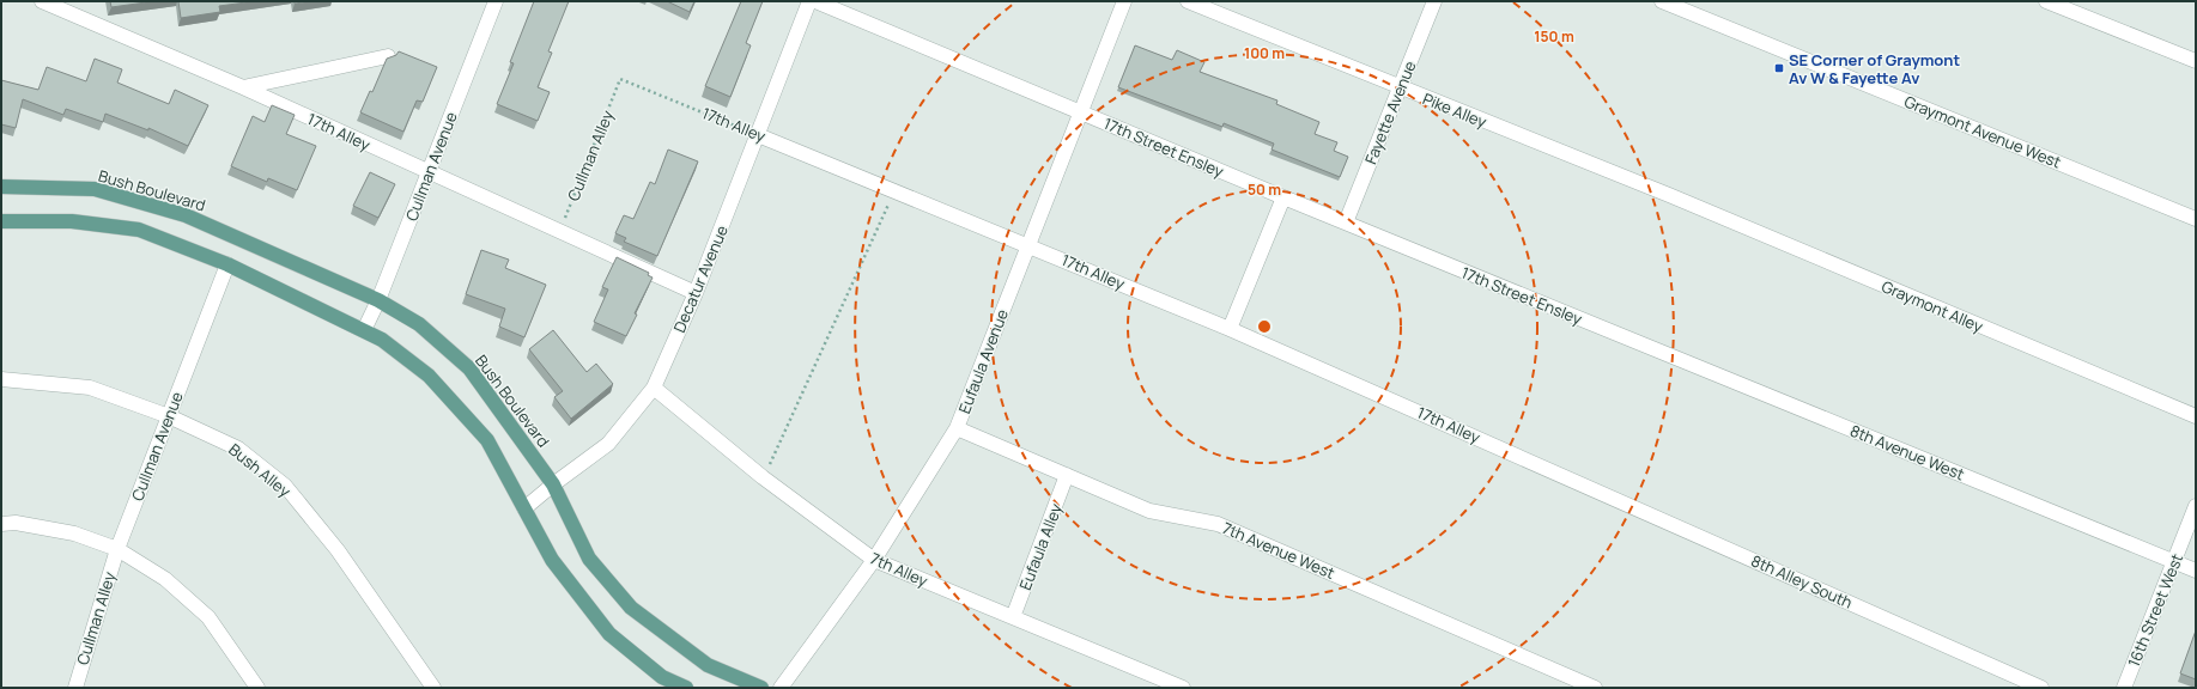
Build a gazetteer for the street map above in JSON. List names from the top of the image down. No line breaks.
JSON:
{"streets":{"main road":["Bush Boulevard"],"street":["Pike Alley","Fayette Avenue","17th Alley","Graymont Avenue West","17th Street Ensley","Cullman Alley","Cullman Avenue","Decatur Avenue","Graymont Alley","Eufaula Avenue","8th Avenue West","Bush Alley","Eufaula Alley","7th Avenue West","7th Alley","8th Alley South","16th Street West"]},"crossings":[["Pike Alley","Fayette Avenue"],["Pike Alley","Graymont Alley"],["Fayette Avenue","17th Street Ensley"],["17th Alley","Cullman Alley"],["17th Alley","Cullman Avenue"],["17th Alley","Decatur Avenue"],["17th Alley","Eufaula Avenue"],["17th Alley","8th Alley South"],["17th Street Ensley","Eufaula Avenue"],["17th Street Ensley","8th Avenue West"],["Cullman Alley","Cullman Avenue"],["Cullman Avenue","Bush Boulevard"],["Cullman Avenue","Bush Alley"],["Bush Boulevard","Decatur Avenue"],["Decatur Avenue","7th Alley"],["Eufaula Avenue","7th Avenue West"],["Eufaula Avenue","7th Alley"],["8th Avenue West","16th Street West"],["Eufaula Alley","7th Avenue West"],["Eufaula Alley","7th Alley"]],"places":{"transit":["SE Corner of Graymont Av W & Fayette Av"]},"rings":["150 m","100 m","50 m"]}
